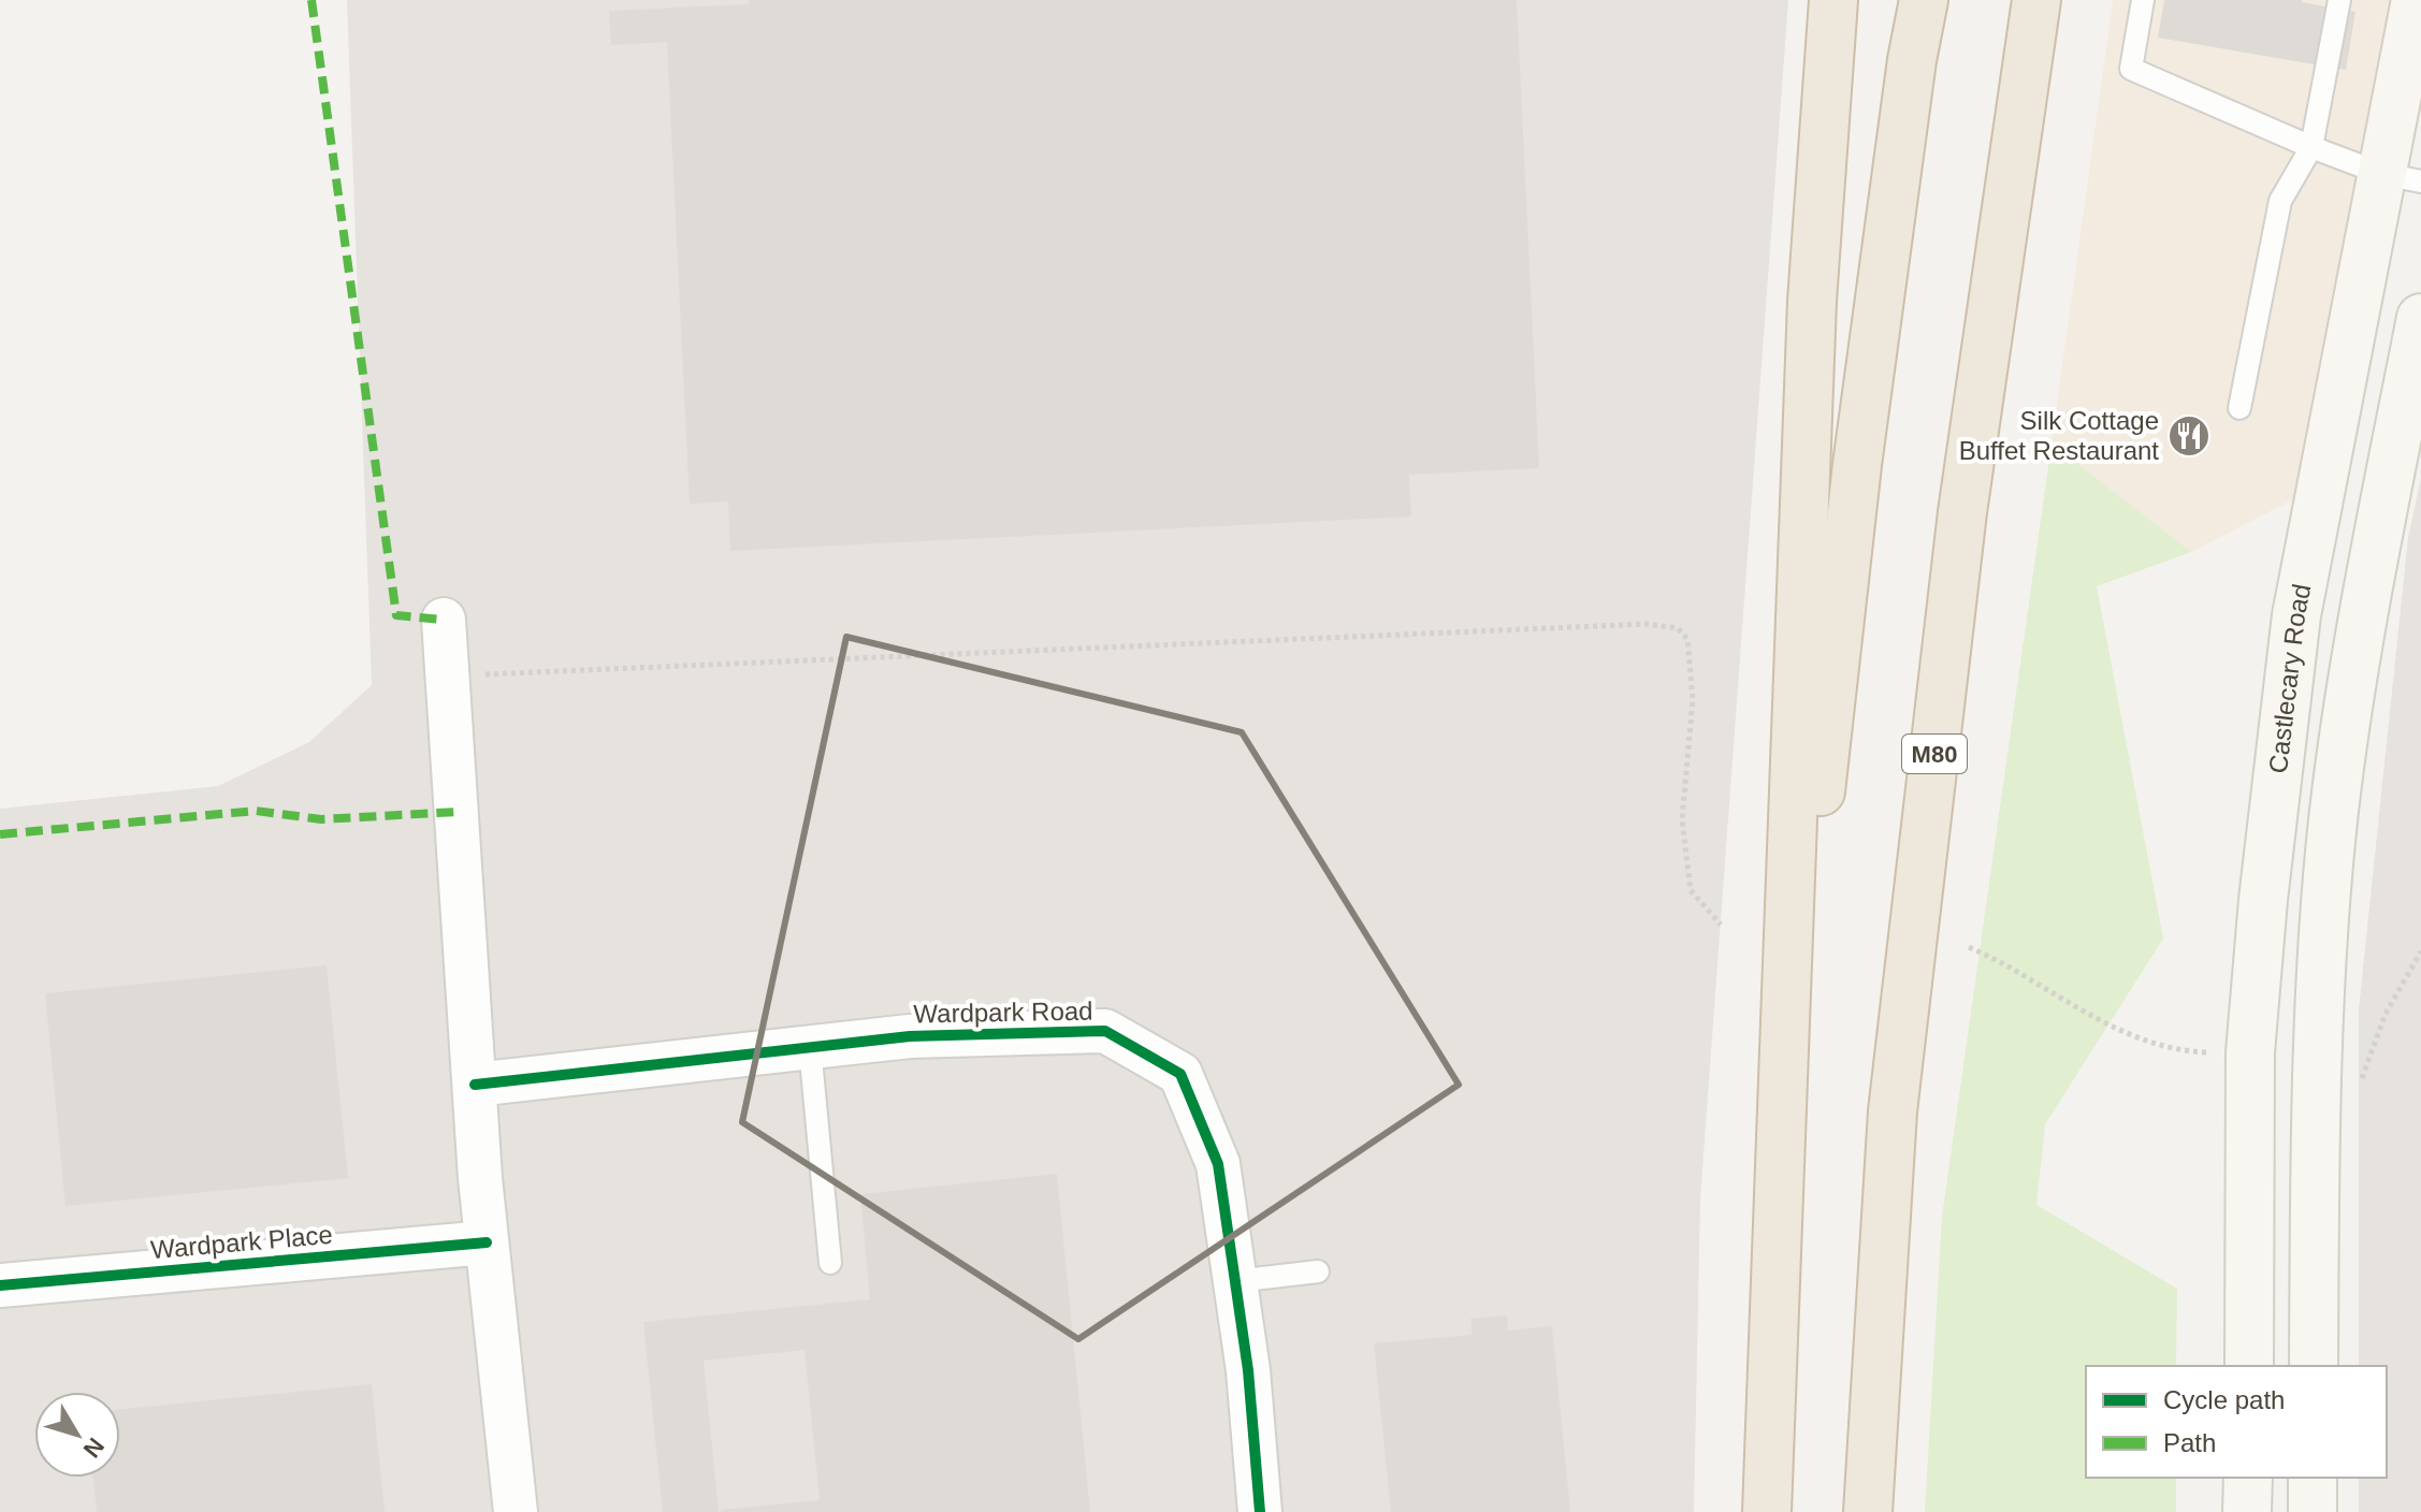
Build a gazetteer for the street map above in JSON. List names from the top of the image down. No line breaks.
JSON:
{"streets":{"highway":["M80"],"main road":["Castlecary Road"],"street":["Wardpark Road","Wardpark Place"]},"places":{"restaurant":["Silk Cottage Buffet Restaurant"]},"legend":["Cycle path","Path"],"north":"bottom right"}
